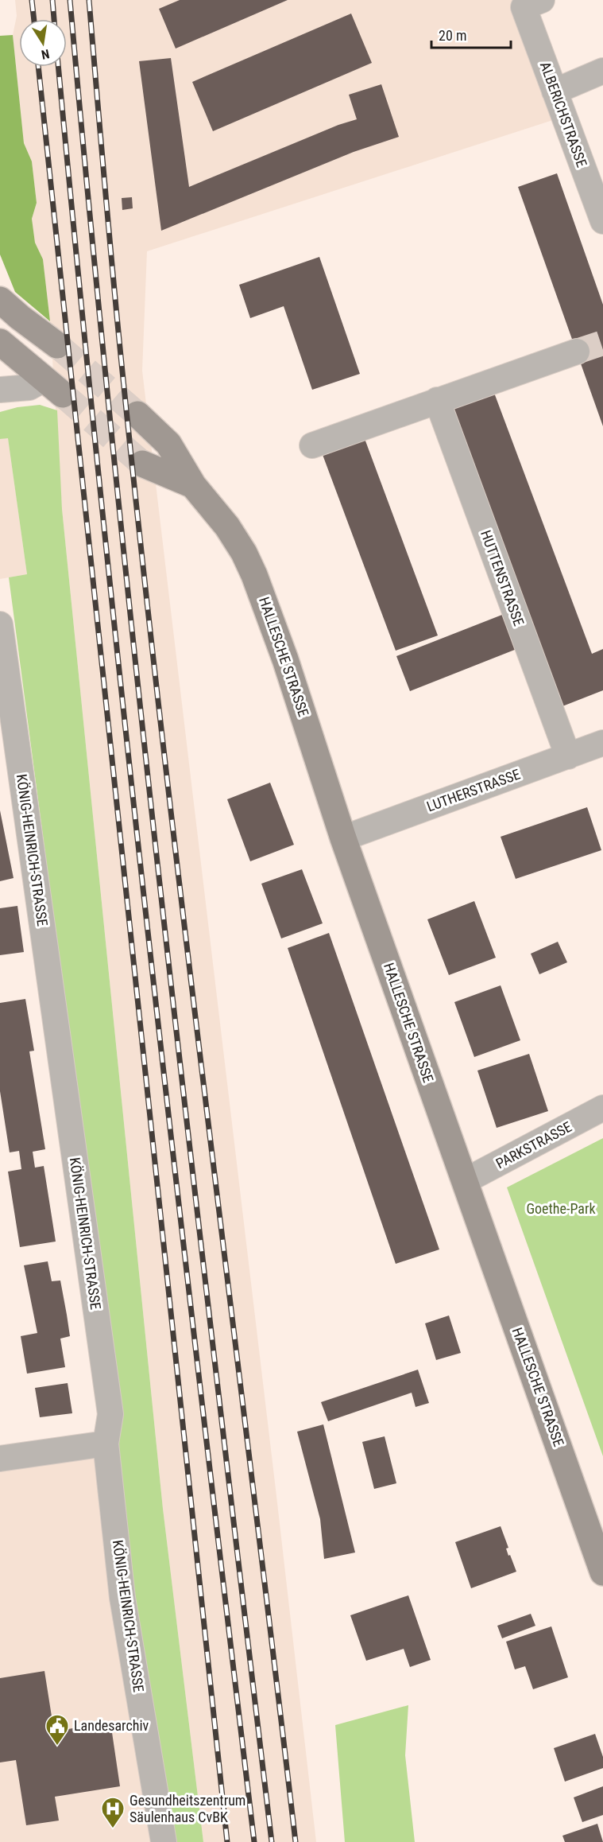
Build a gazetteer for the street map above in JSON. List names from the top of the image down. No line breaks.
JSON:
{"streets":{"main road":["HALLESCHE STRASSE"],"street":["ALBERICHSTRASSE","HUTTENSTRASSE","LUTHERSTRASSE","KÖNIG-HEINRICH-STRASSE","PARKSTRASSE"]},"crossings":[["HUTTENSTRASSE","LUTHERSTRASSE"],["HALLESCHE STRASSE","LUTHERSTRASSE"],["HALLESCHE STRASSE","PARKSTRASSE"]],"parks":["Goethe-Park"],"places":{"public building":["Landesarchiv"],"hospital":["Gesundheitszentrum Säulenhaus CvBK"]},"scale_bar":"20 m","north":"bottom"}
